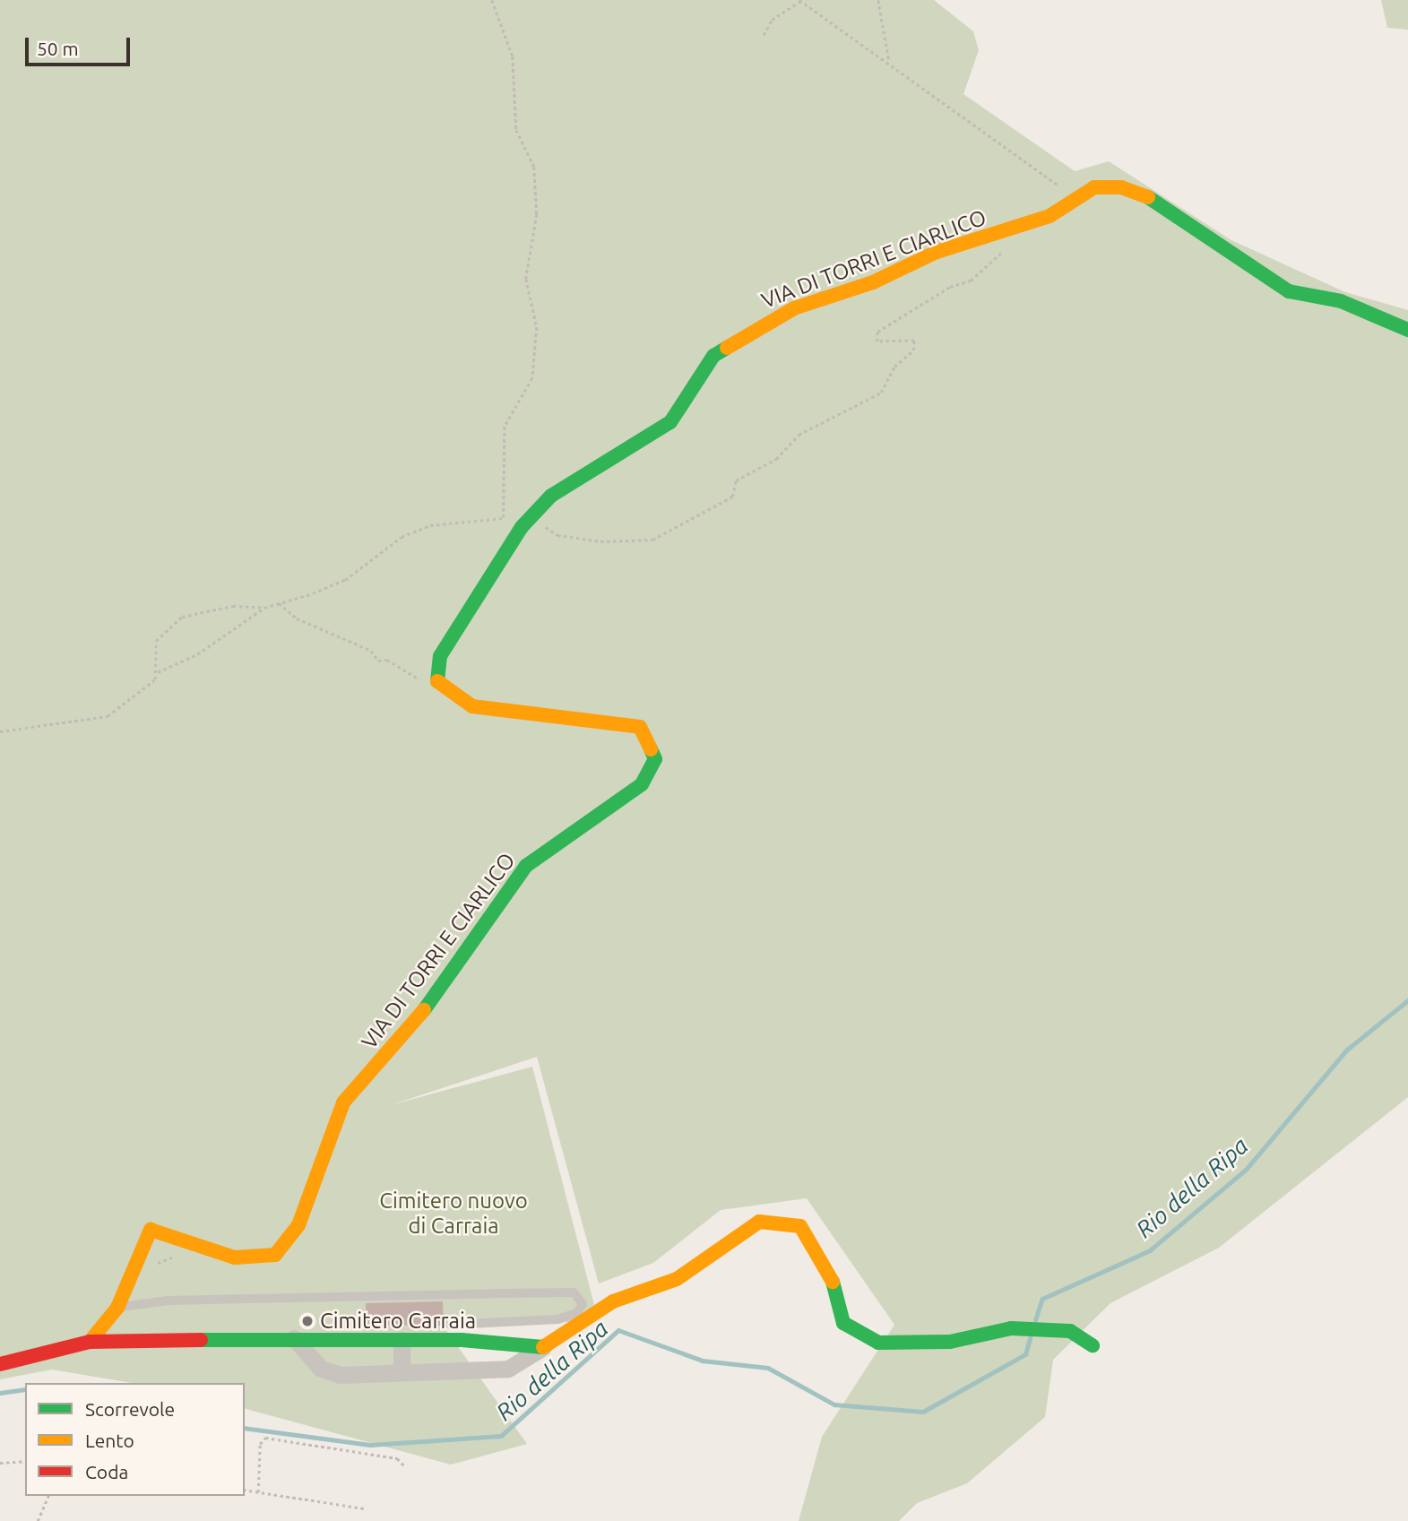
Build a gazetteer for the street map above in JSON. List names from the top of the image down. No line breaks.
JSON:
{"streets":{"street":["VIA DI TORRI E CIARLICO"]},"water":["Rio della Ripa"],"parks":["Cimitero nuovo di Carraia"],"places":["Cimitero Carraia"],"legend":["Scorrevole","Lento","Coda"],"scale_bar":"50 m"}
